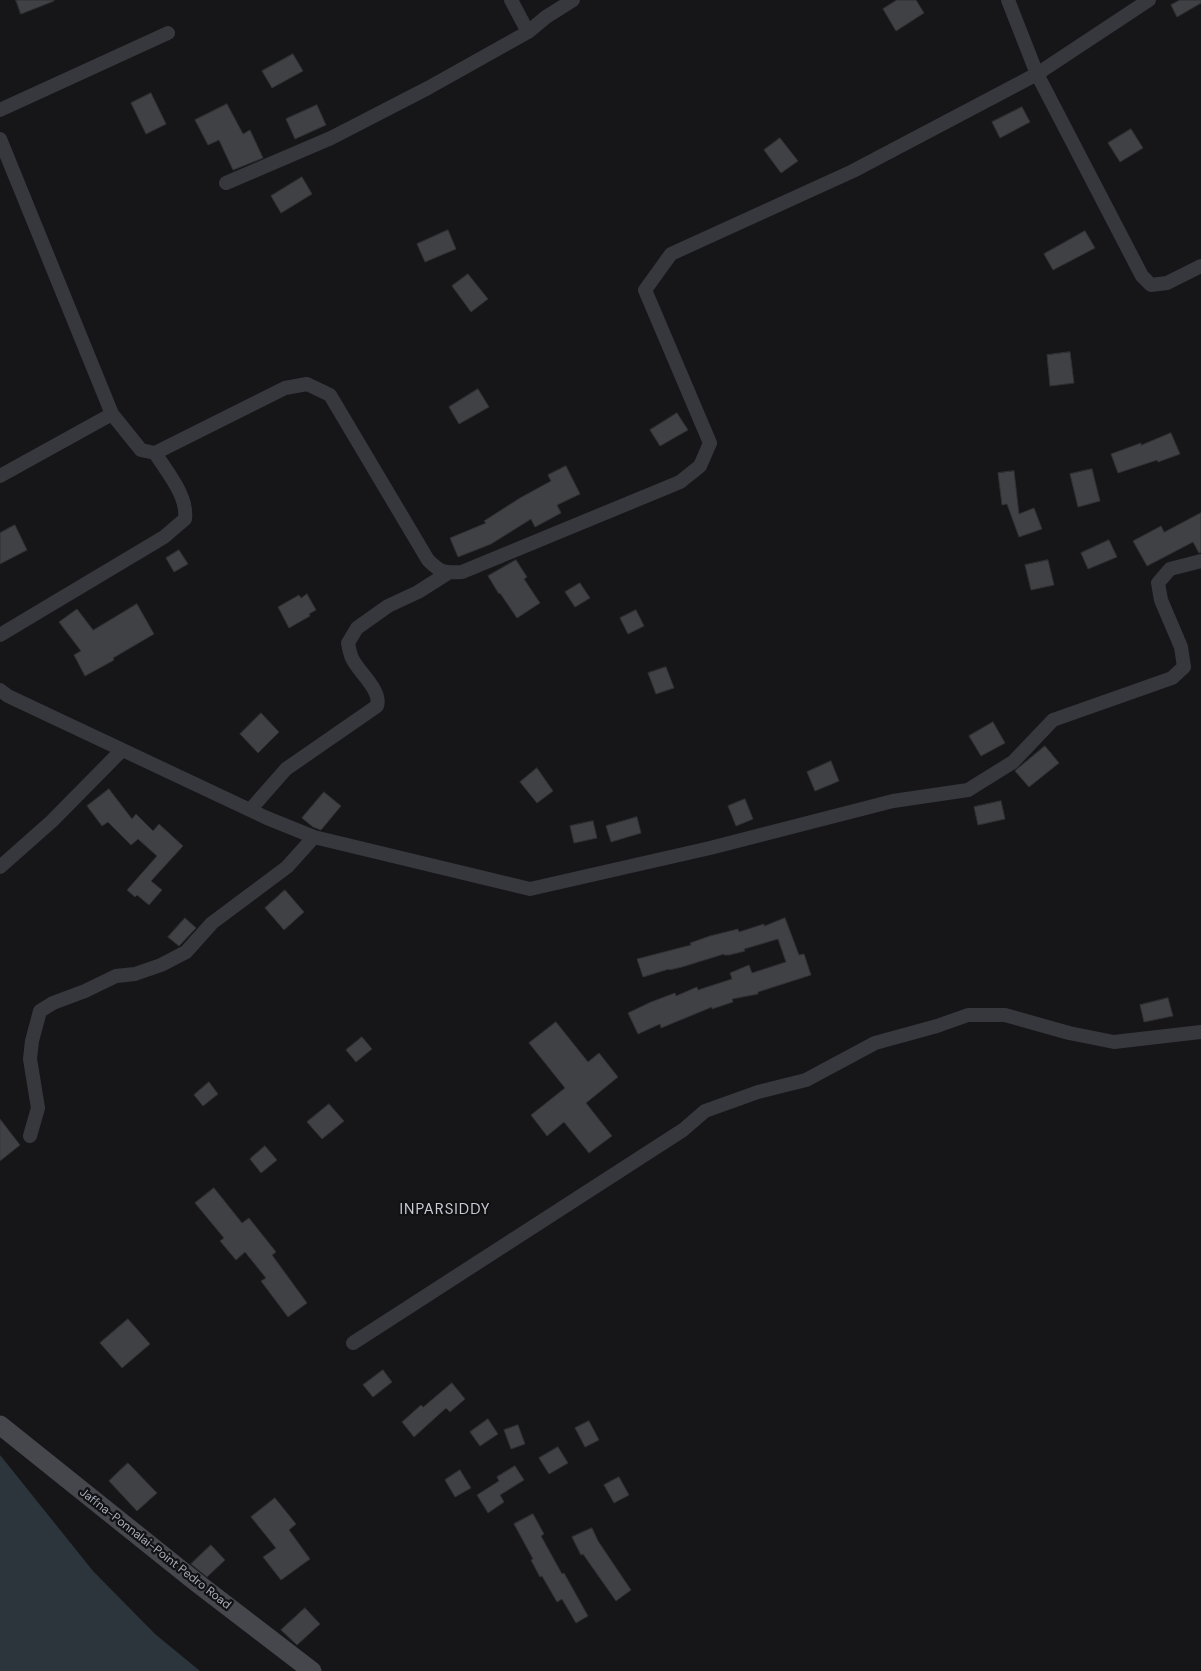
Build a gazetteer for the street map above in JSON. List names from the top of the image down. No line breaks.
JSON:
{"streets":{"main road":["Jaffna-Ponnalai-Point Pedro Road"]},"districts":["INPARSIDDY"]}
